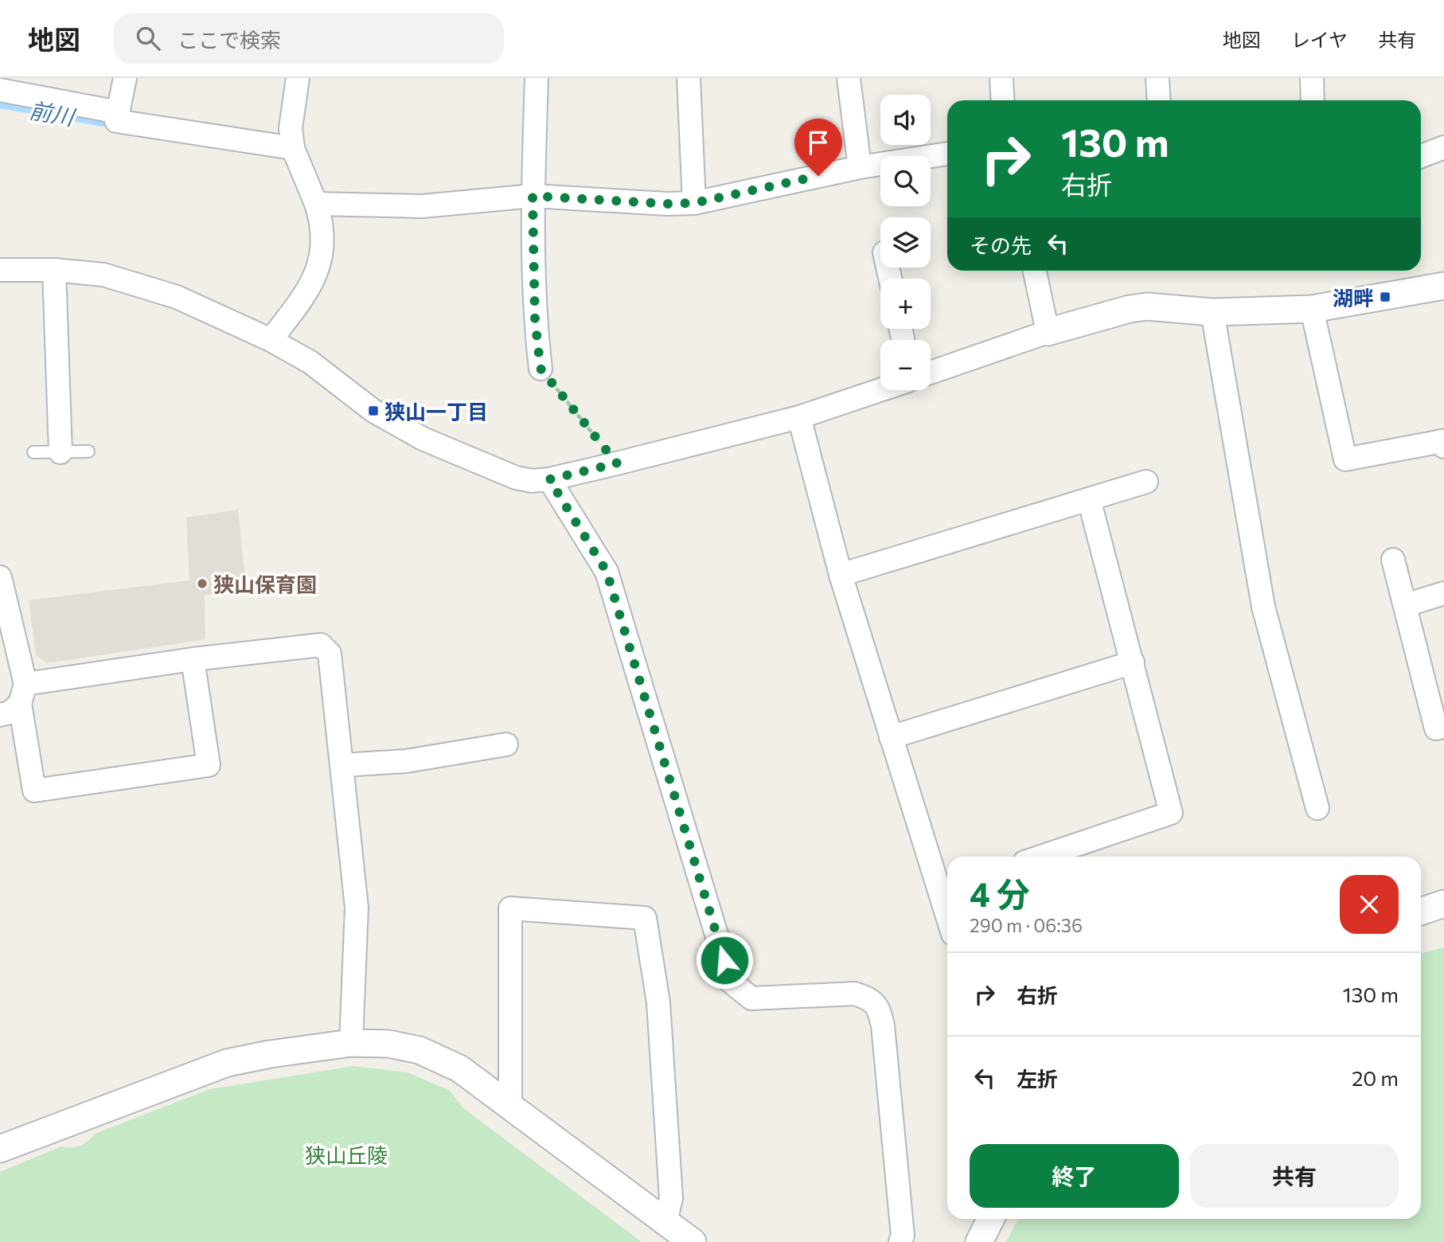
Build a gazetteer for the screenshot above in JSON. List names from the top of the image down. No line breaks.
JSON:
{"water":["前川"],"parks":["狭山丘陵"],"places":{"transit":["湖畔","狭山一丁目"],"other":["狭山保育園"]},"page":{"header":"地図","search":"ここで検索","nav":["地図","レイヤ","共有"],"map_buttons":["+","−"],"turn":["130 m","右折"],"then":"その先","heading":["4 分","290 m · 06:36"],"list":[{"name":"右折","value":"130 m"},{"name":"左折","value":"20 m"}],"buttons":["終了","共有"]}}
